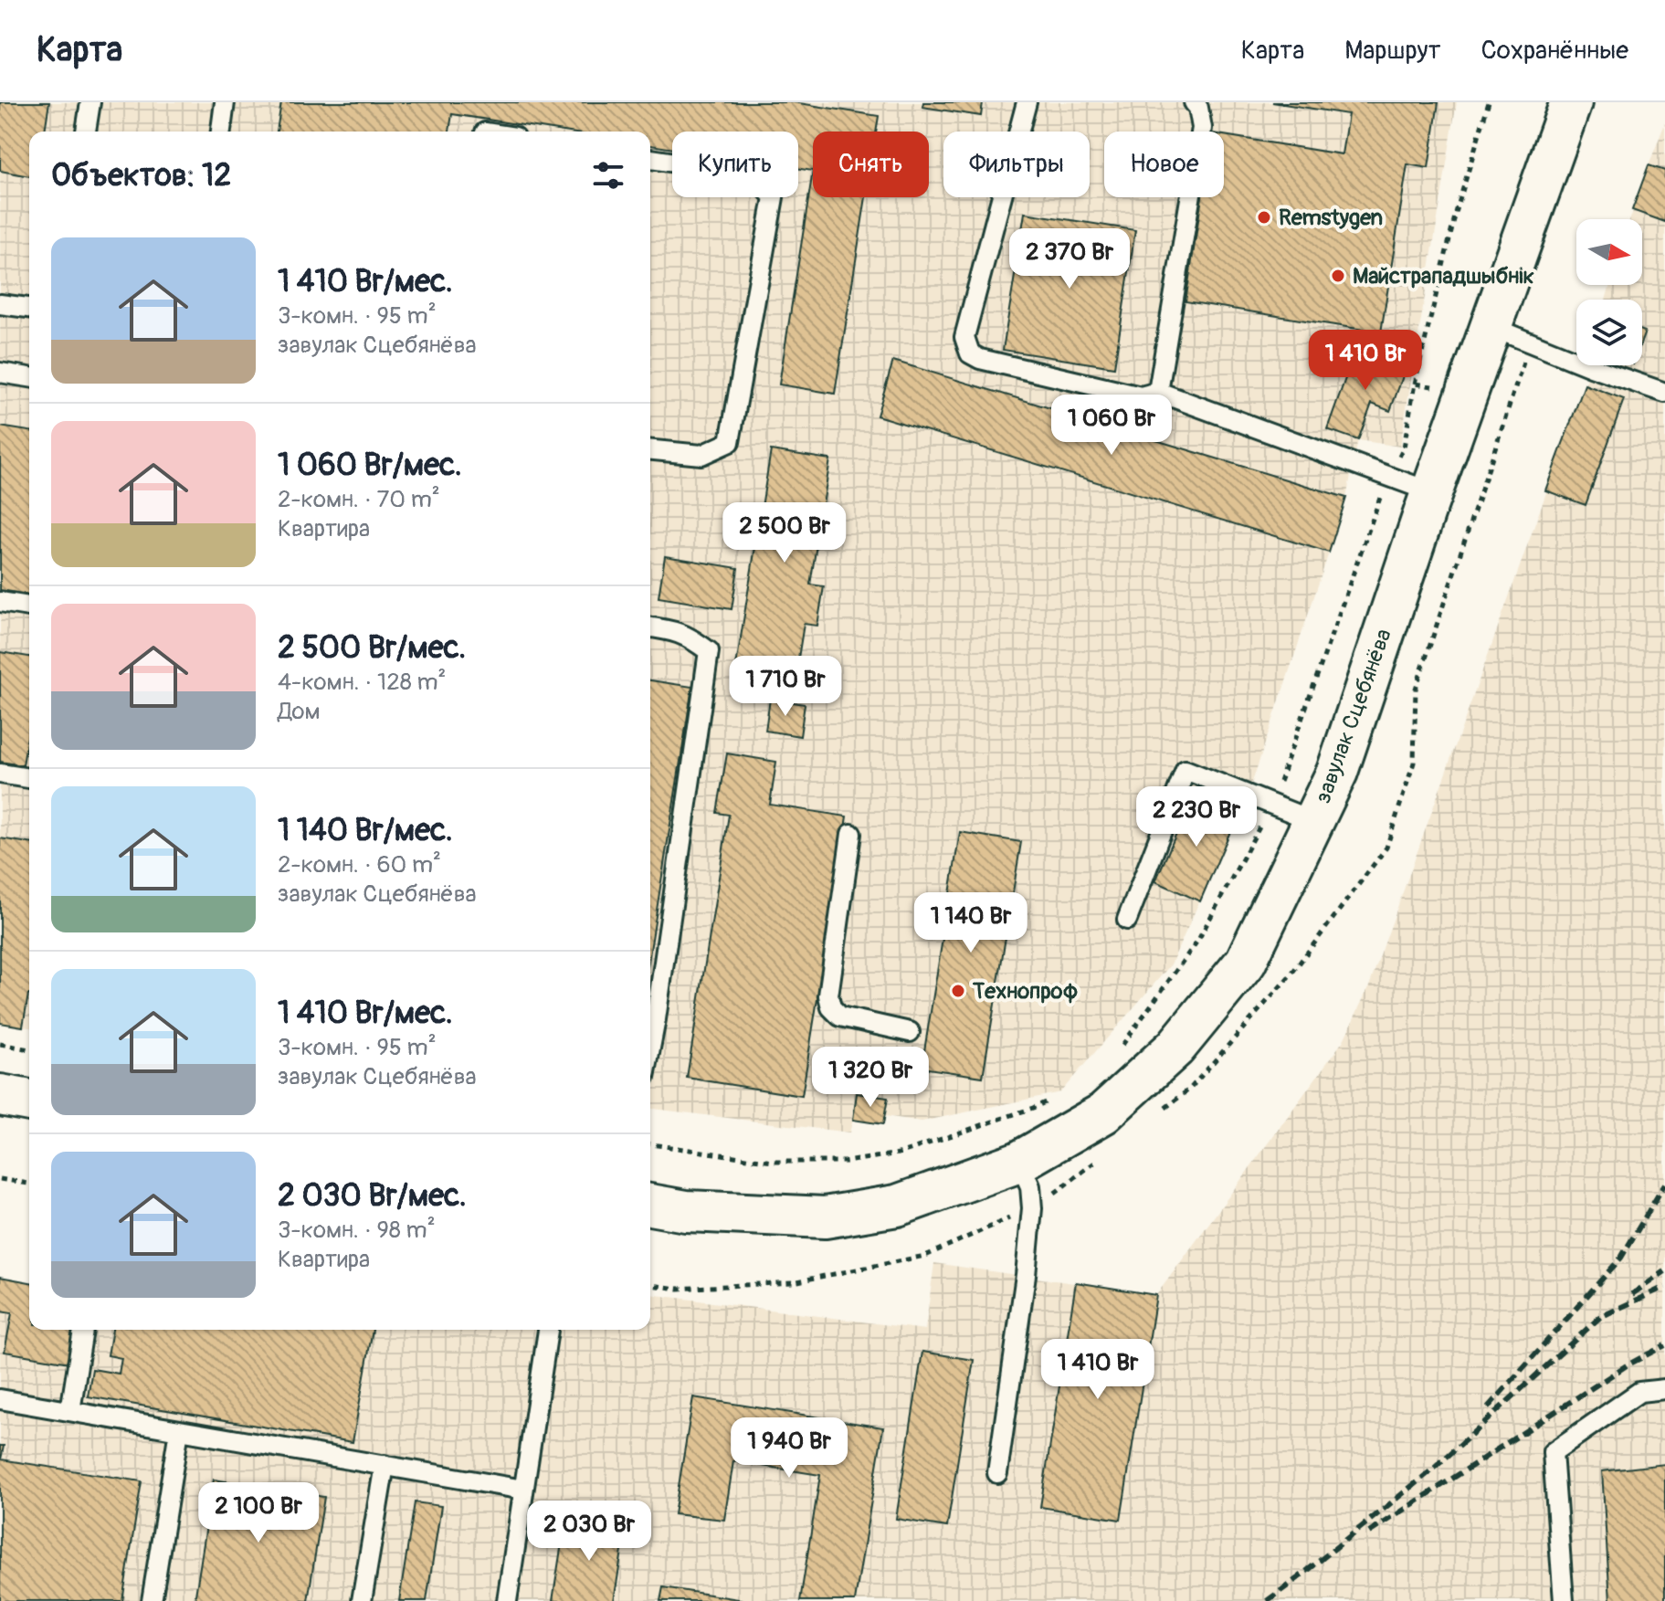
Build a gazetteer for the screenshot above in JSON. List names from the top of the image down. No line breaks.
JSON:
{"streets":{"street":["завулак Сцебянёва"]},"places":["Remstygen","Майстрападшыбнік","Технопроф"],"north":"right","page":{"header":"Карта","nav":["Карта","Маршрут","Сохранённые"],"chip":["Купить","Снять","Фильтры","Новое"],"heading":"Объектов: 12","list":[{"name":"1 410 Br/мес.","note":"3-комн. · 95 m² · завулак Сцебянёва"},{"name":"1 060 Br/мес.","note":"2-комн. · 70 m² · Квартира"},{"name":"2 500 Br/мес.","note":"4-комн. · 128 m² · Дом"},{"name":"1 140 Br/мес.","note":"2-комн. · 60 m² · завулак Сцебянёва"},{"name":"1 410 Br/мес.","note":"3-комн. · 95 m² · завулак Сцебянёва"},{"name":"2 030 Br/мес.","note":"3-комн. · 98 m² · Квартира"}],"price":["2 370 Br","1 410 Br","1 060 Br","2 500 Br","1 710 Br","2 230 Br","1 140 Br","1 320 Br","1 410 Br","1 940 Br","2 100 Br","2 030 Br"]}}
